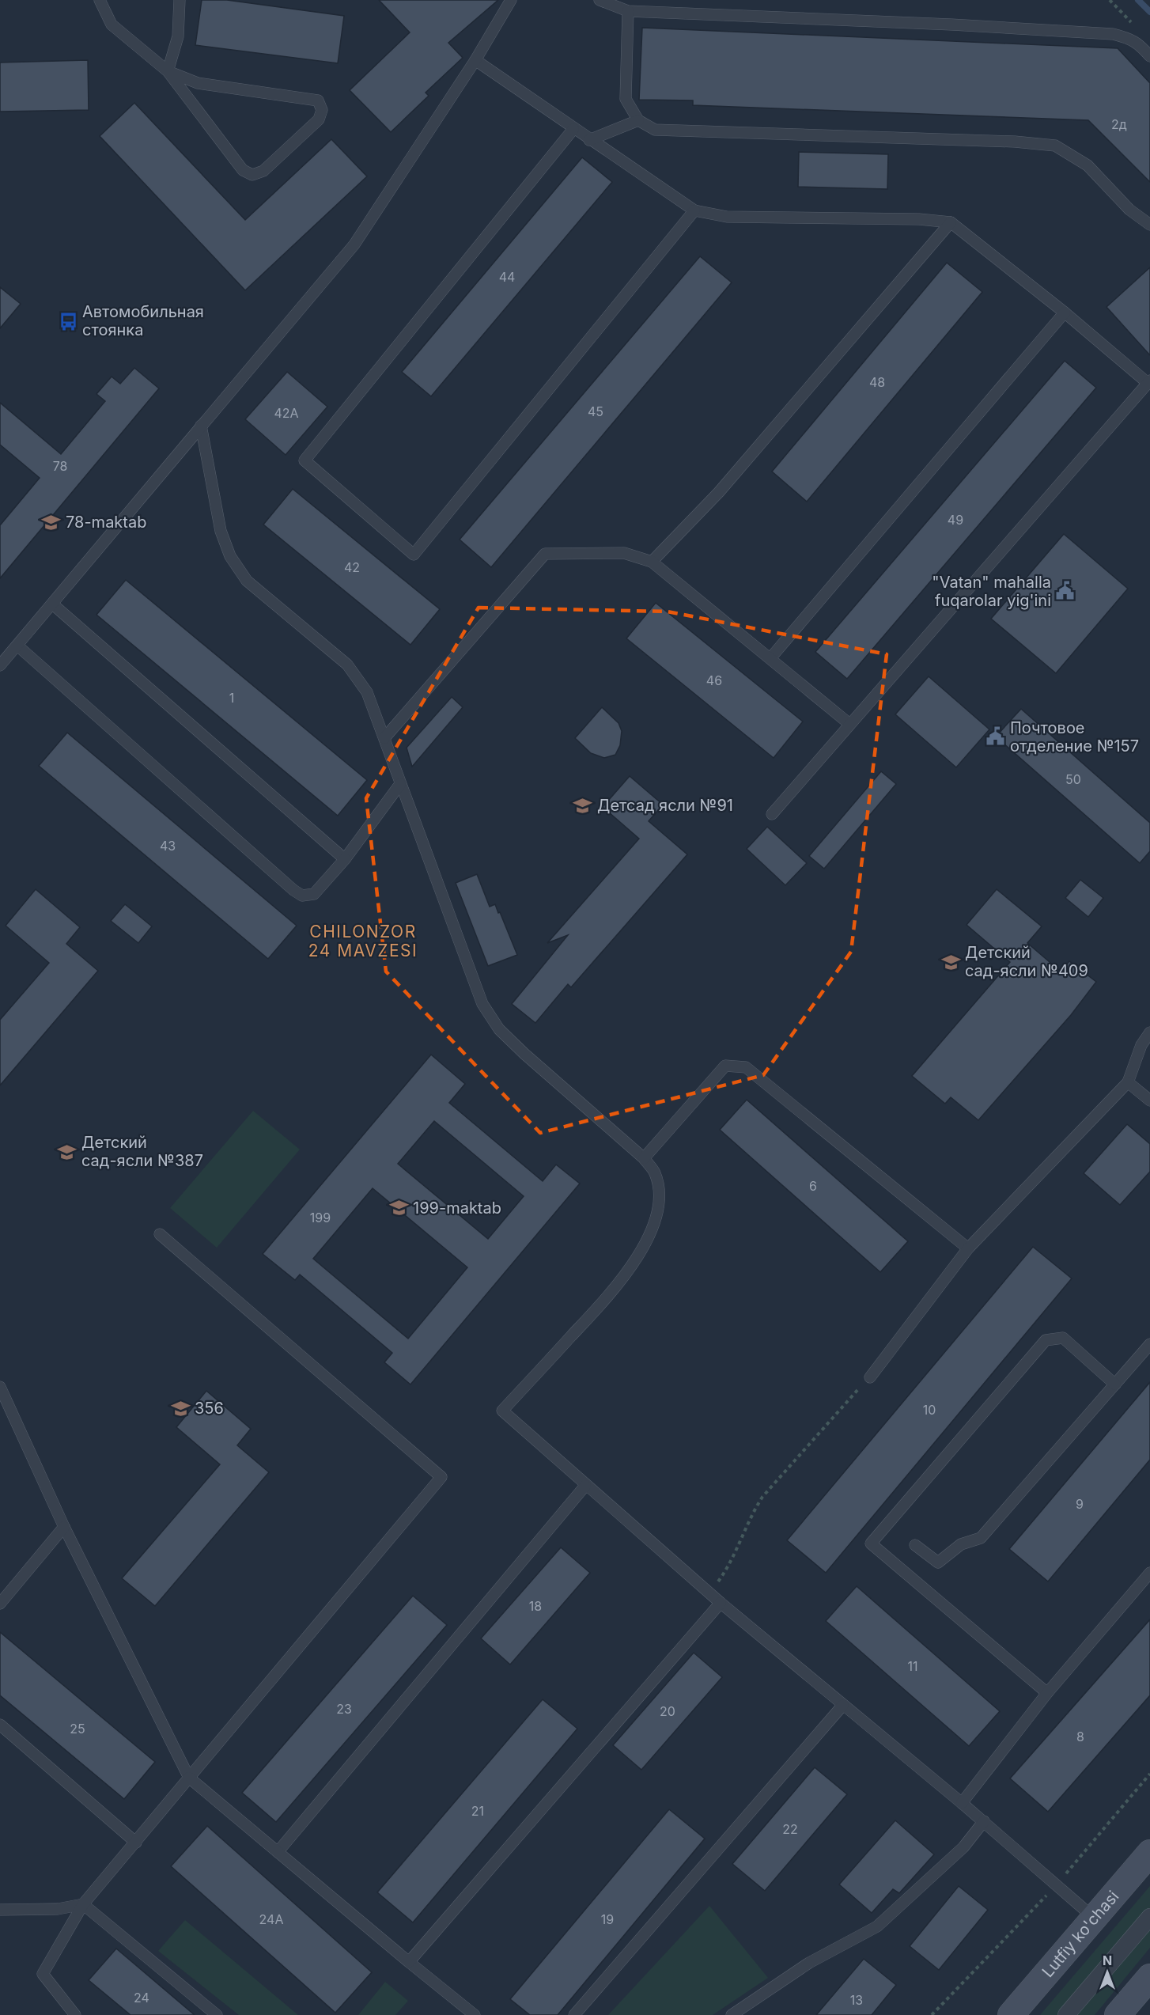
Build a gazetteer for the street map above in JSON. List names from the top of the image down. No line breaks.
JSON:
{"streets":{"main road":["Lutfiy ko'chasi"]},"districts":["CHILONZOR 24 MAVZESI"],"places":{"bus stop":["Автомобильная стоянка"],"school or university":["78-maktab","Детсад ясли №91","Детский сад-ясли №409","Детский сад-ясли №387","199-maktab","356"],"public building":["\"Vatan\" mahalla fuqarolar yig'ini","Почтовое отделение №157"]},"house_numbers":["2д","44","48","45","42A","78","49","42","46","1","50","43","6","199","10","9","18","11","23","20","25","8","21","22","24А","19","24","13"],"north":"top"}
